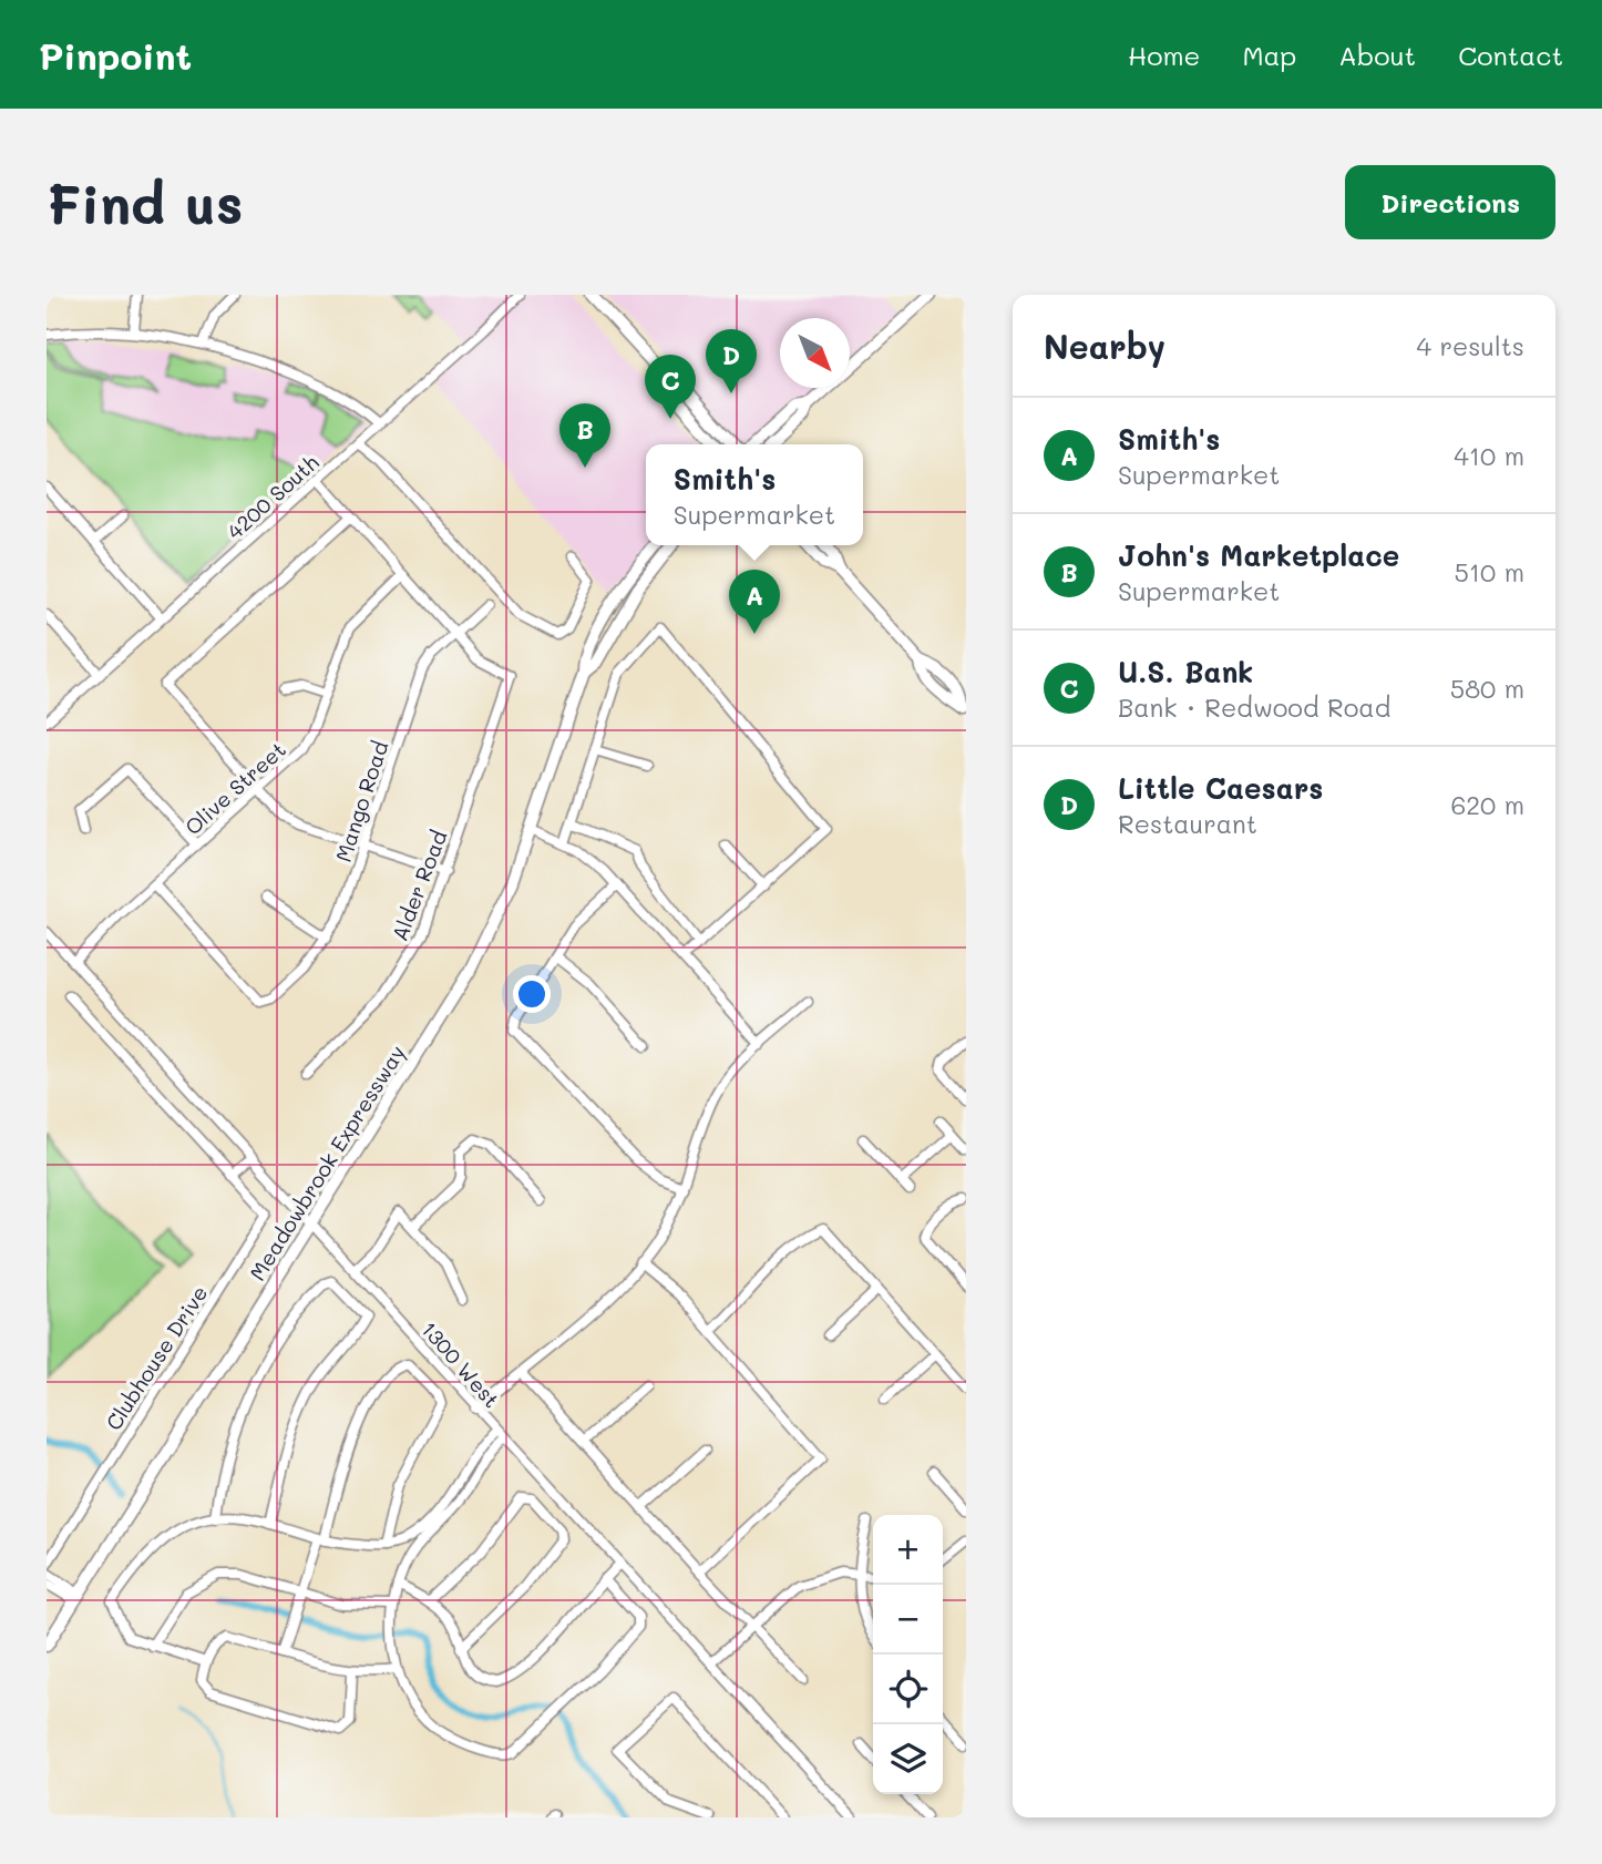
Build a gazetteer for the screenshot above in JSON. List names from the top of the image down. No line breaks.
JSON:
{"streets":{"main road":["Meadowbrook Expressway"],"street":["4200 South","Olive Street","Mango Road","Alder Road","Clubhouse Drive","1300 West"]},"crossings":[["Olive Street","Mango Road"],["Olive Street","1300 West"],["Mango Road","Alder Road"],["Meadowbrook Expressway","1300 West"]],"north":"bottom right","page":{"header":"Pinpoint","nav":["Home","Map","About","Contact"],"buttons":"Directions","title":"Find us","heading":["Nearby","4 results"],"pins":["D","C","B","A"],"list":[{"mark":"A","name":"Smith's","note":"Supermarket","value":"410 m"},{"mark":"B","name":"John's Marketplace","note":"Supermarket","value":"510 m"},{"mark":"C","name":"U.S. Bank","note":"Bank · Redwood Road","value":"580 m"},{"mark":"D","name":"Little Caesars","note":"Restaurant","value":"620 m"}],"popup":["Smith's","Supermarket"],"map_buttons":["+","−"]}}
